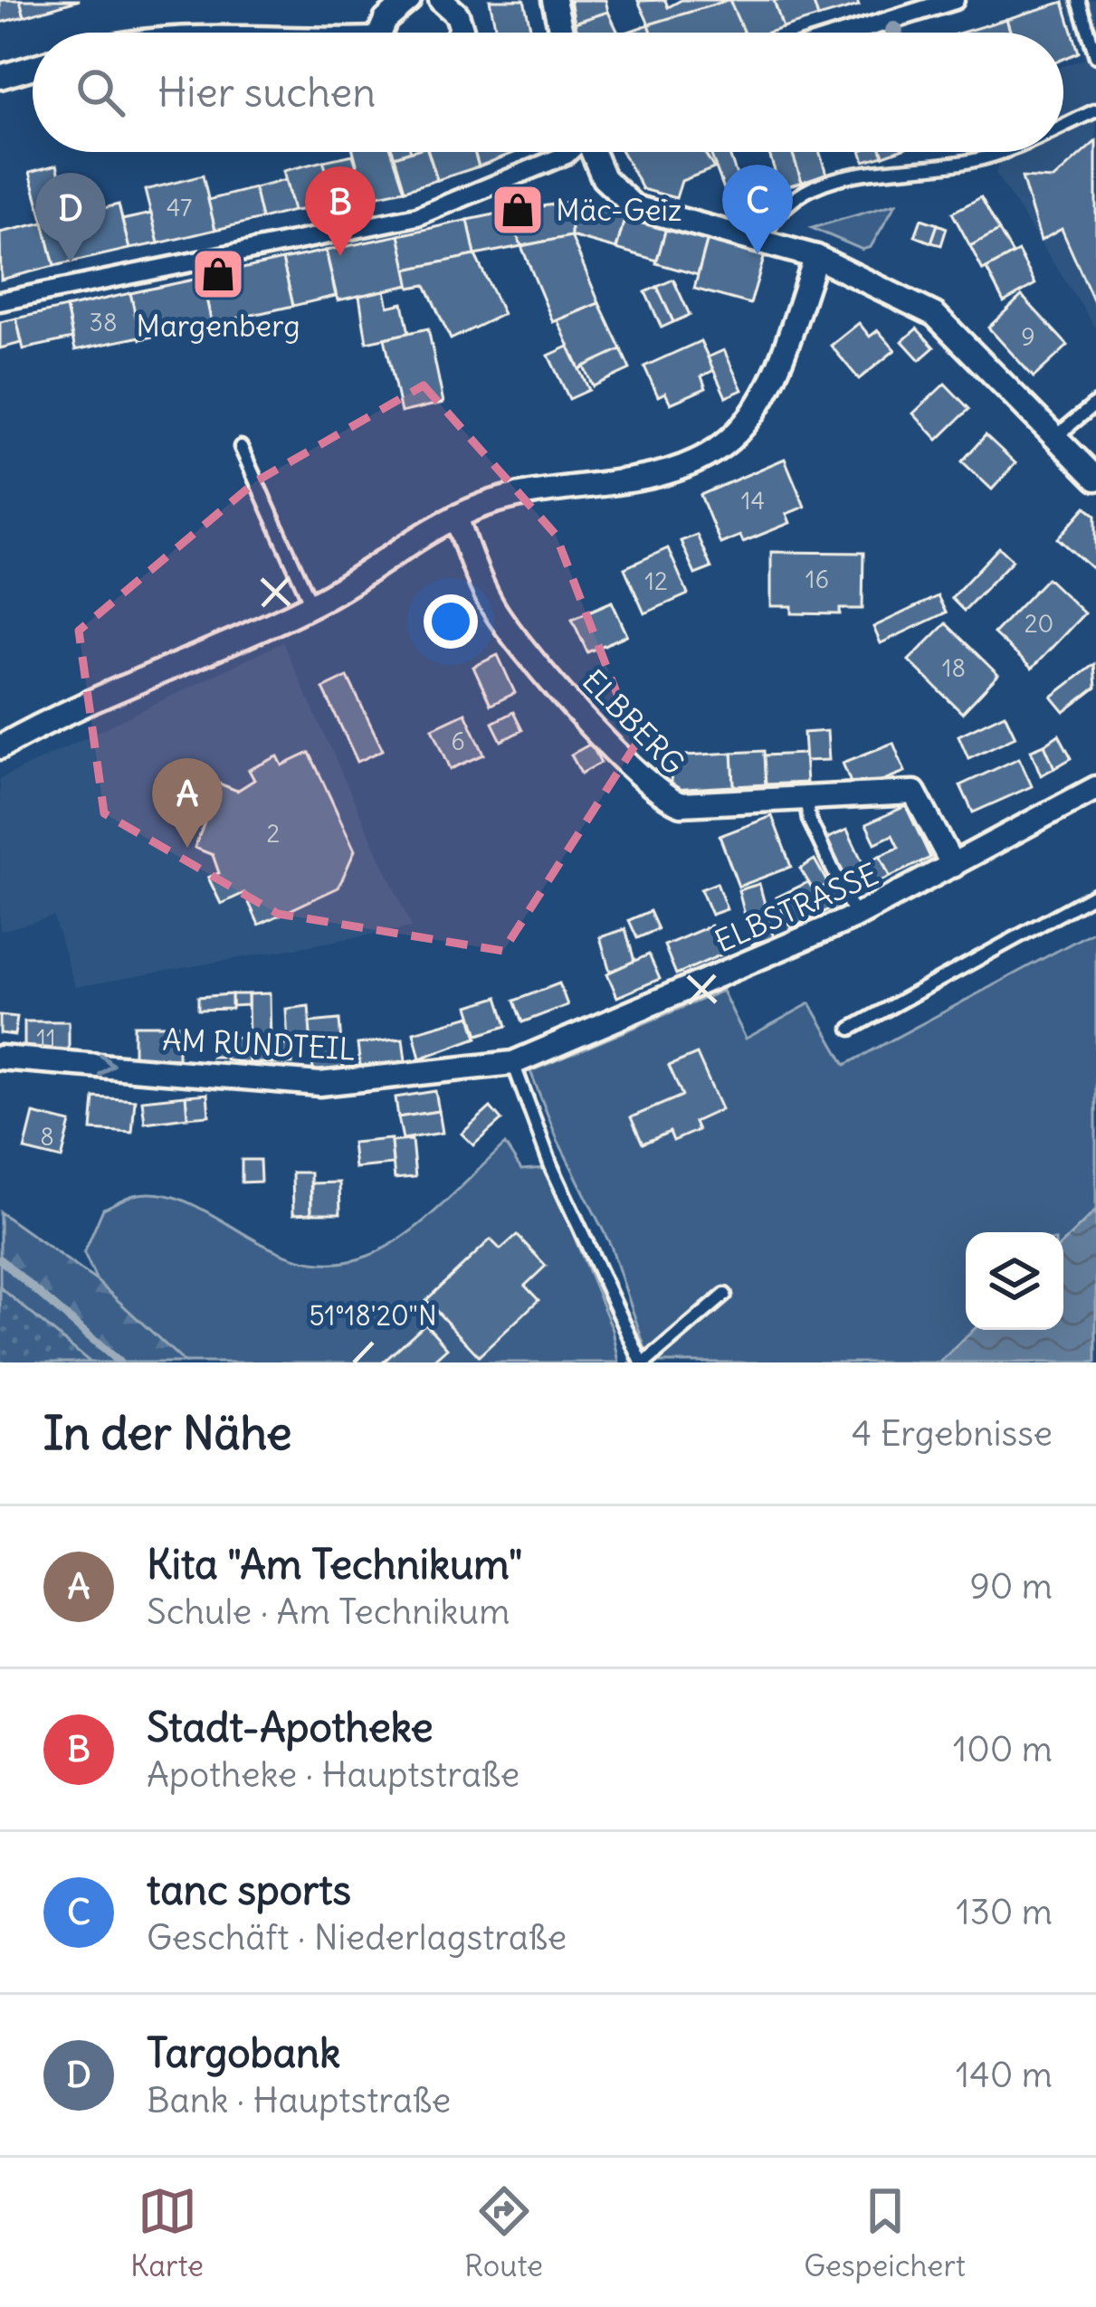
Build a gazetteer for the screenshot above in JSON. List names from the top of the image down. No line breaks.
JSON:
{"streets":{"street":["ELBBERG","ELBSTRASSE","AM RUNDTEIL"]},"crossings":[["ELBBERG","ELBSTRASSE"],["ELBSTRASSE","AM RUNDTEIL"]],"one_way":["AM RUNDTEIL"],"places":{"shop":["Mäc-Geiz","Margenberg"]},"house_numbers":["47","38","9","14","16","12","20","18","6","2","11","8"],"page":{"search":"Hier suchen","pins":["C","B","D","A"],"heading":["In der Nähe","4 Ergebnisse"],"list":[{"mark":"A","name":"Kita \"Am Technikum\"","note":"Schule · Am Technikum","value":"90 m"},{"mark":"B","name":"Stadt-Apotheke","note":"Apotheke · Hauptstraße","value":"100 m"},{"mark":"C","name":"tanc sports","note":"Geschäft · Niederlagstraße","value":"130 m"},{"mark":"D","name":"Targobank","note":"Bank · Hauptstraße","value":"140 m"}],"nav":["Karte","Route","Gespeichert"]},"coordinates":["51°18'20\"N"]}
